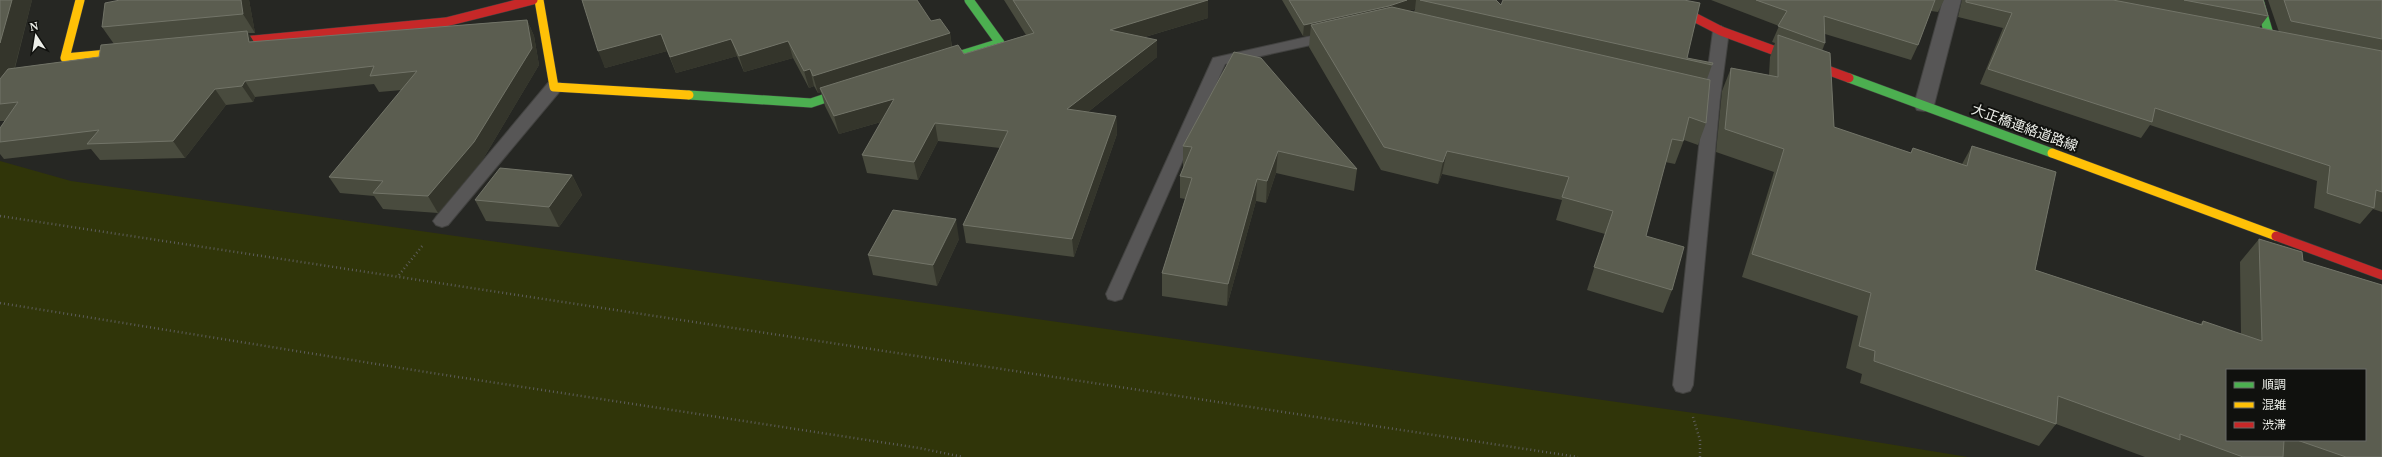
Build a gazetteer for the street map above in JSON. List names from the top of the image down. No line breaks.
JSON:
{"streets":{"street":["大正橋連絡道路線"]},"legend":["順調","混雑","渋滞"],"north":"top"}
